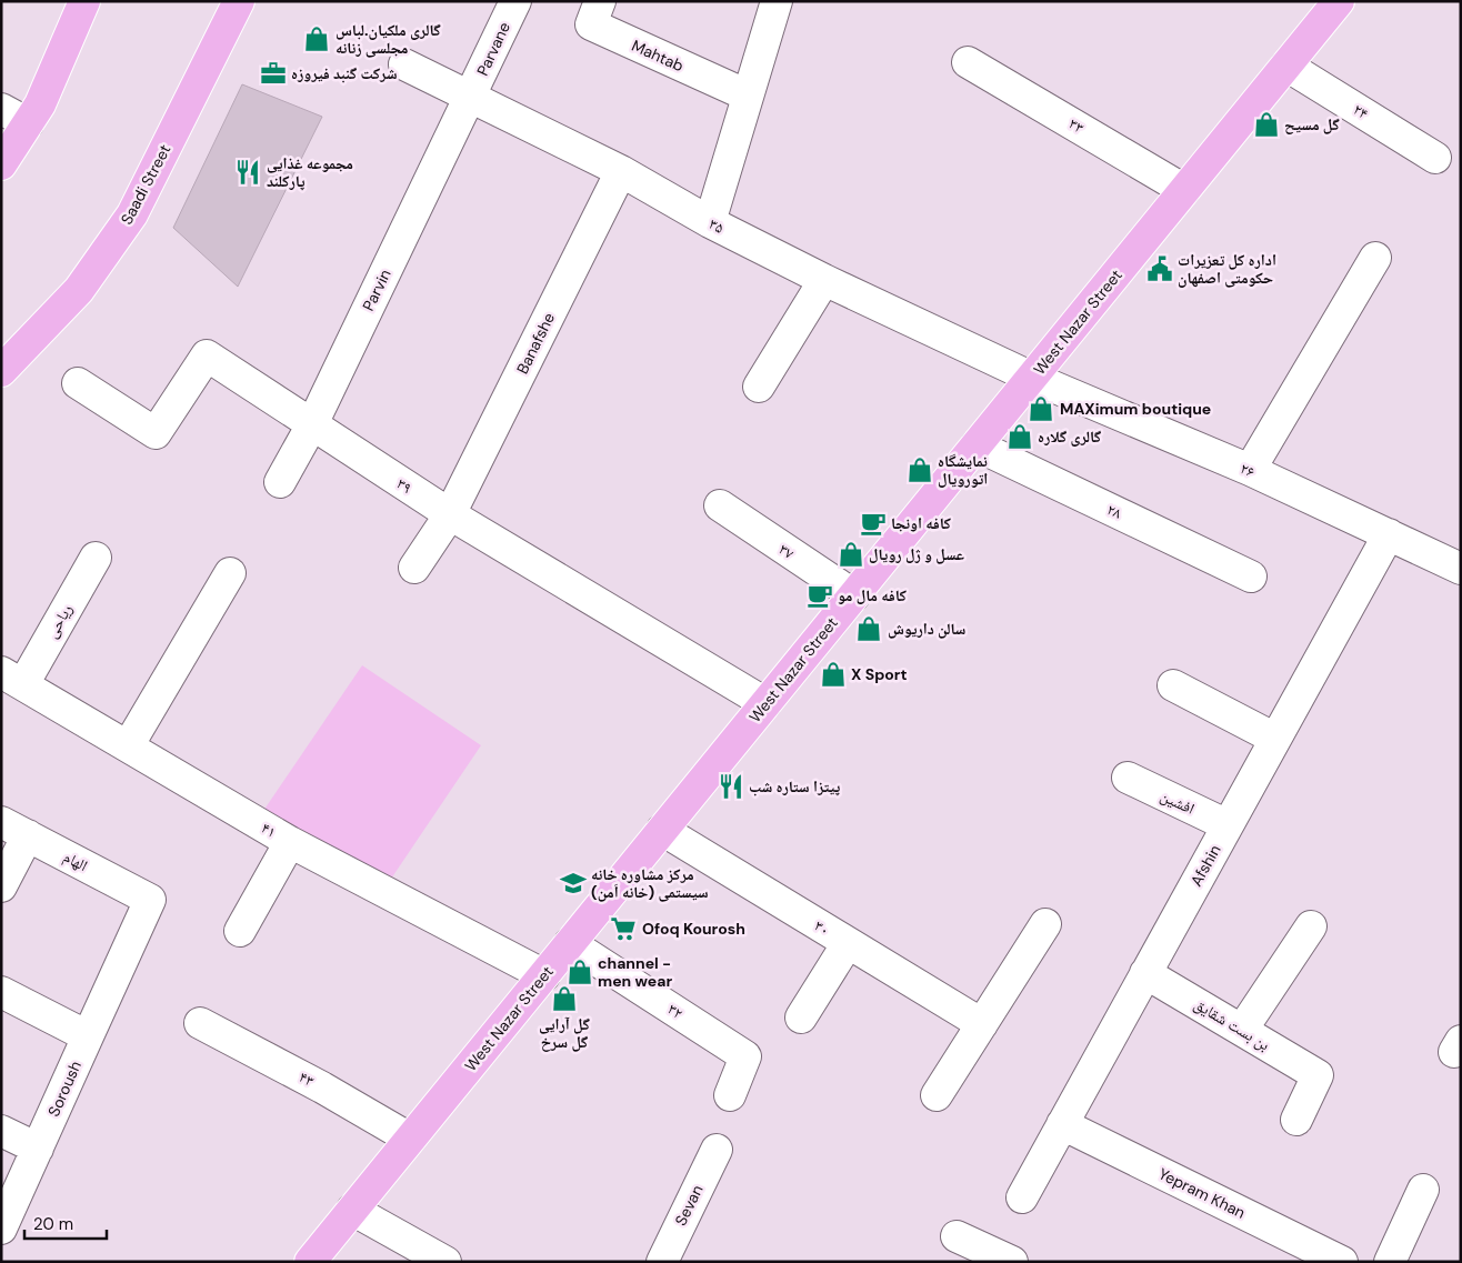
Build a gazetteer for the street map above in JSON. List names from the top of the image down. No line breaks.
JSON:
{"streets":{"main road":["Saadi Street","West Nazar Street"],"street":["Parvane","Mahtab","۲۴","۳۳","۳۵","Parvin","Banafshe","۲۶","۳۹","۲۸","۳۷","ریاحی","افشین","۴۱","الهام","Afshin","۳۰","۳۲","بن بست شقایق","۴۳","Soroush","Yepram Khan","Sevan"]},"crossings":[["Parvane","۳۵"],["Parvane","Parvin"],["۲۴","West Nazar Street"],["۳۳","West Nazar Street"],["۳۵","Parvin"],["۳۵","West Nazar Street"],["۳۵","Banafshe"],["۳۵","۲۶"],["Parvin","۳۹"],["West Nazar Street","۲۶"],["West Nazar Street","۳۹"],["West Nazar Street","۲۸"],["West Nazar Street","۳۷"],["West Nazar Street","۴۱"],["West Nazar Street","۳۰"],["West Nazar Street","۳۲"],["West Nazar Street","۴۳"],["Banafshe","۳۹"],["۲۶","Afshin"],["ریاحی","۴۱"],["افشین","Afshin"],["الهام","Soroush"],["Afshin","بن بست شقایق"],["Afshin","Yepram Khan"]],"places":{"shop":["گالری ملکیان.لباس مجلسی زنانه","گل مسیح","MAXimum boutique","گالری گلاره","نمایشگاه اتورویال","عسل و ژل رویال","سالن داریوش","X Sport","channel - men wear","گل آرایی گل سرخ"],"office":["شرکت گنبد فیروزه"],"restaurant":["مجموعه غذایی پارکلند","پیتزا ستاره شب"],"public building":["اداره کل تعزیرات حکومتی اصفهان"],"cafe":["کافه اونجا","کافه مال مو"],"school or university":["مرکز مشاوره خانه سیستمی (خانه اَمن)"],"supermarket":["Ofoq Kourosh"]},"scale_bar":"20 m"}
